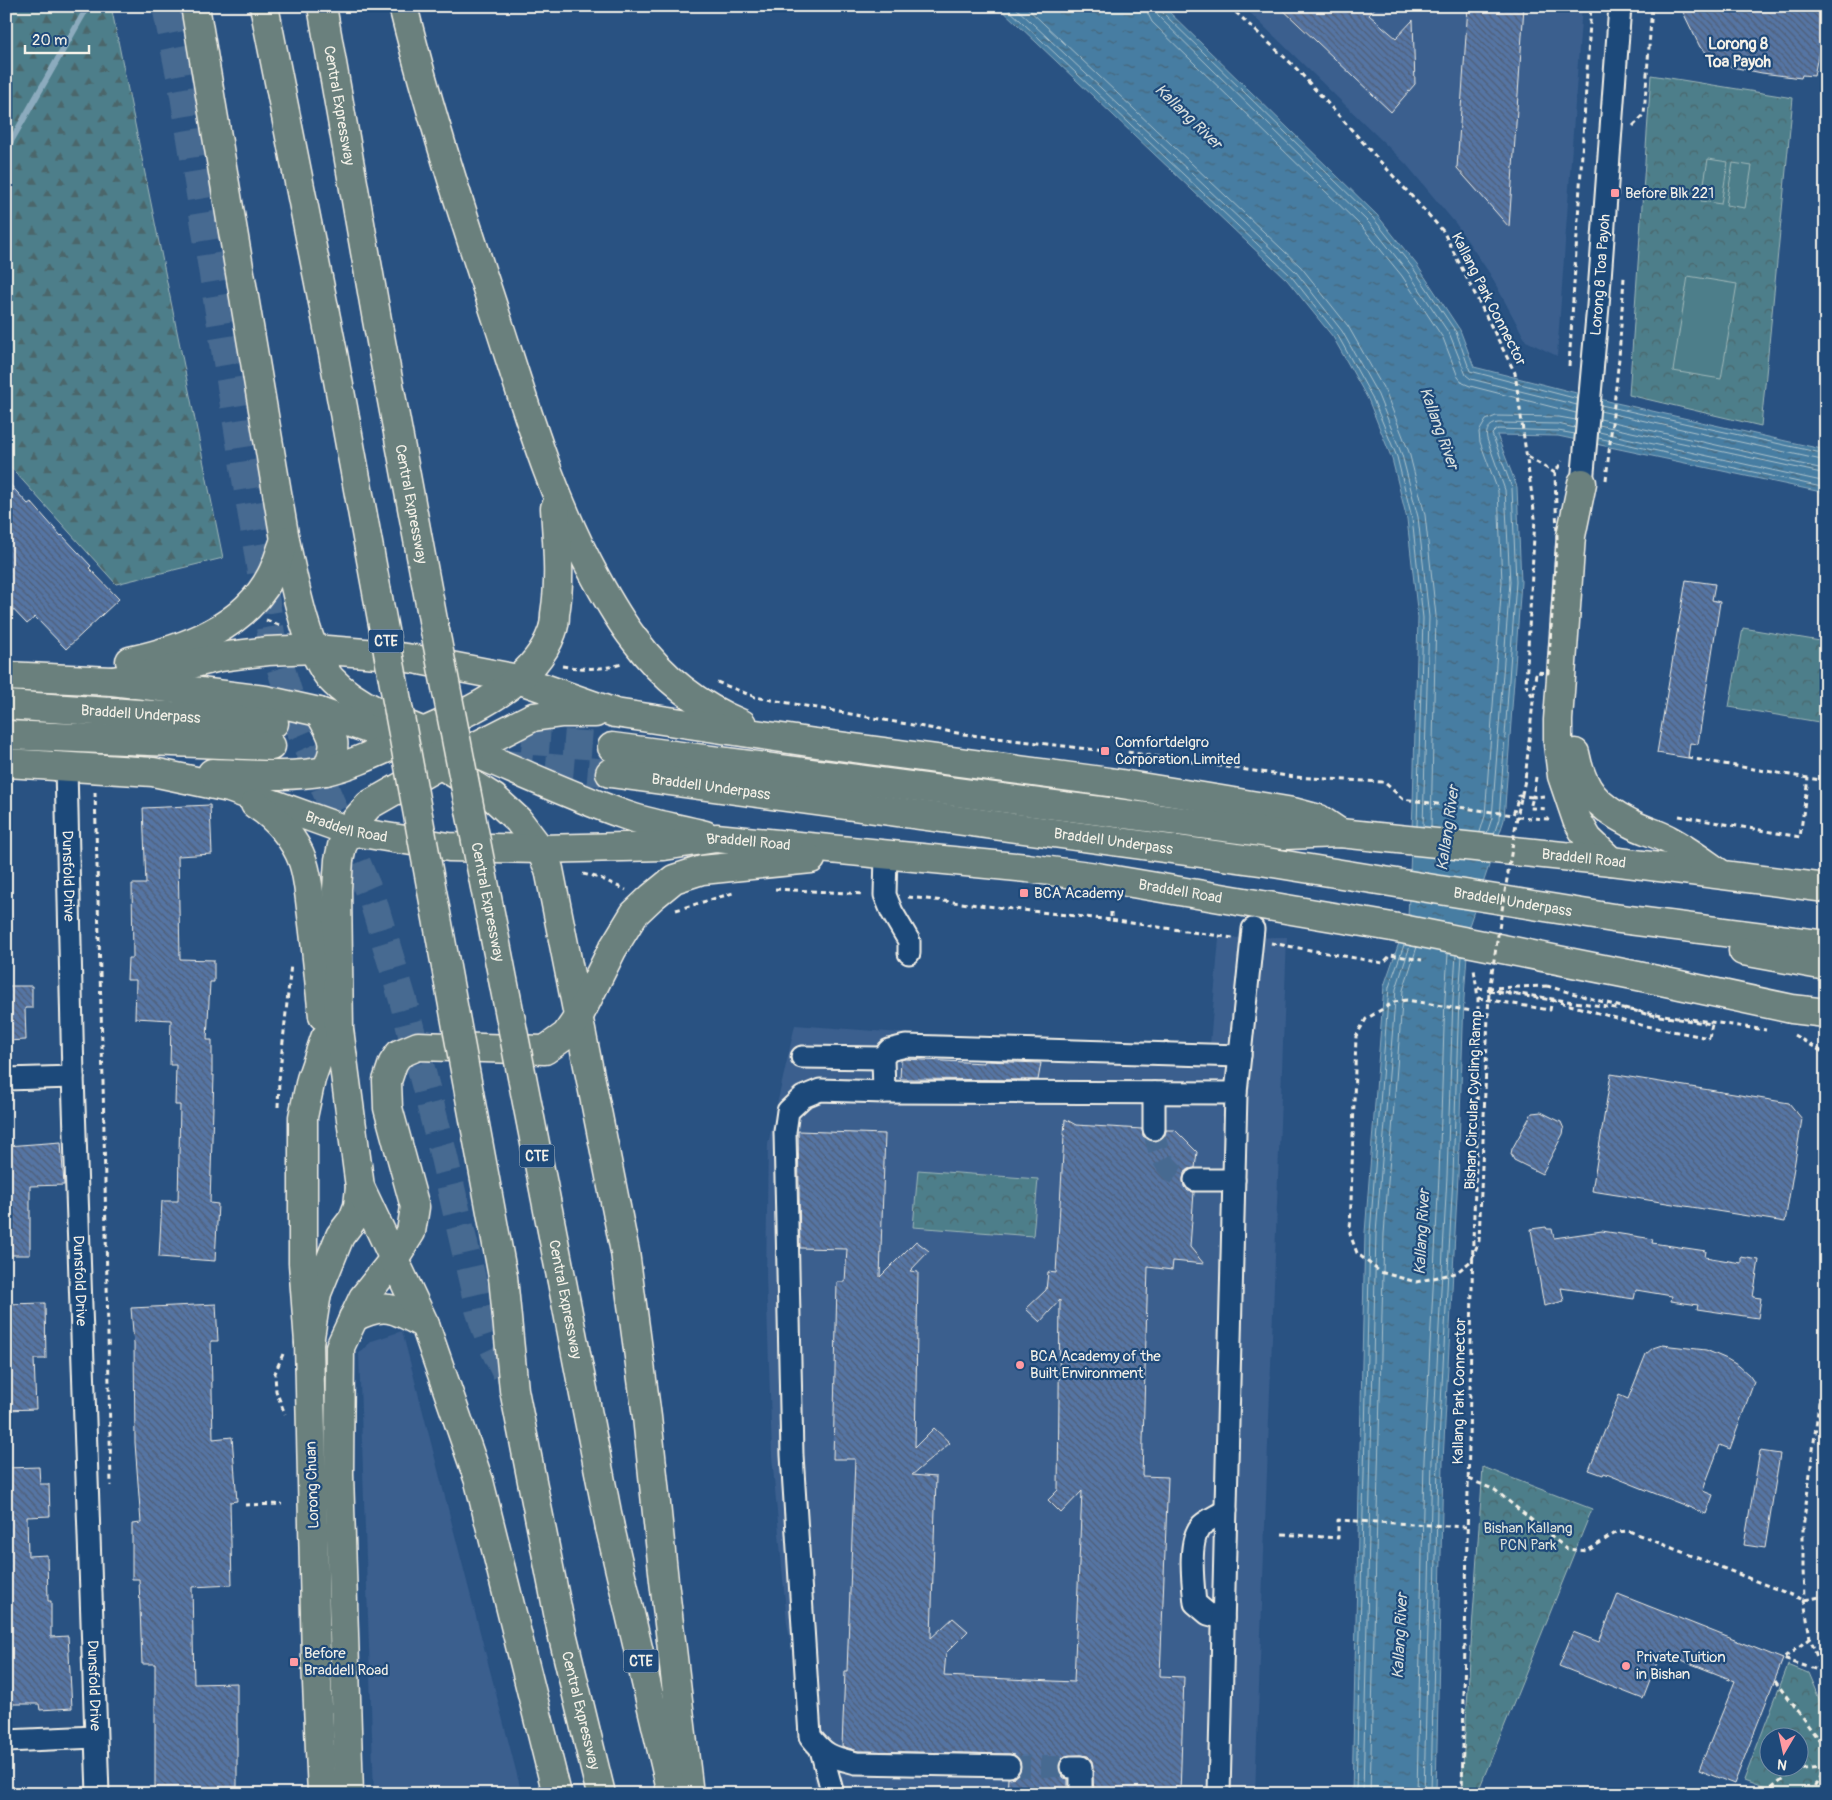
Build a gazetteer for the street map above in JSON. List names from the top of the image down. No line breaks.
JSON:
{"streets":{"main road":["Central Expressway","CTE","Braddell Underpass","Braddell Road","Lorong Chuan"],"street":["Lorong 8 Toa Payoh","Dunsfold Drive"],"path":["Kallang Park Connector","Bishan Circular Cycling Ramp"]},"crossings":[["Kallang Park Connector","Bishan Circular Cycling Ramp"],["Braddell Underpass","Braddell Road"],["Braddell Road","Dunsfold Drive"],["Braddell Road","Lorong Chuan"]],"districts":["Lorong 8 Toa Payoh"],"water":["Kallang River"],"parks":["Bishan Kallang PCN Park"],"places":{"transit":["Before Blk 221","Comfortdelgro Corporation Limited","BCA Academy","Before Braddell Road"],"other":["BCA Academy of the Built Environment","Private Tuition in Bishan"]},"scale_bar":"20 m","north":"bottom"}
